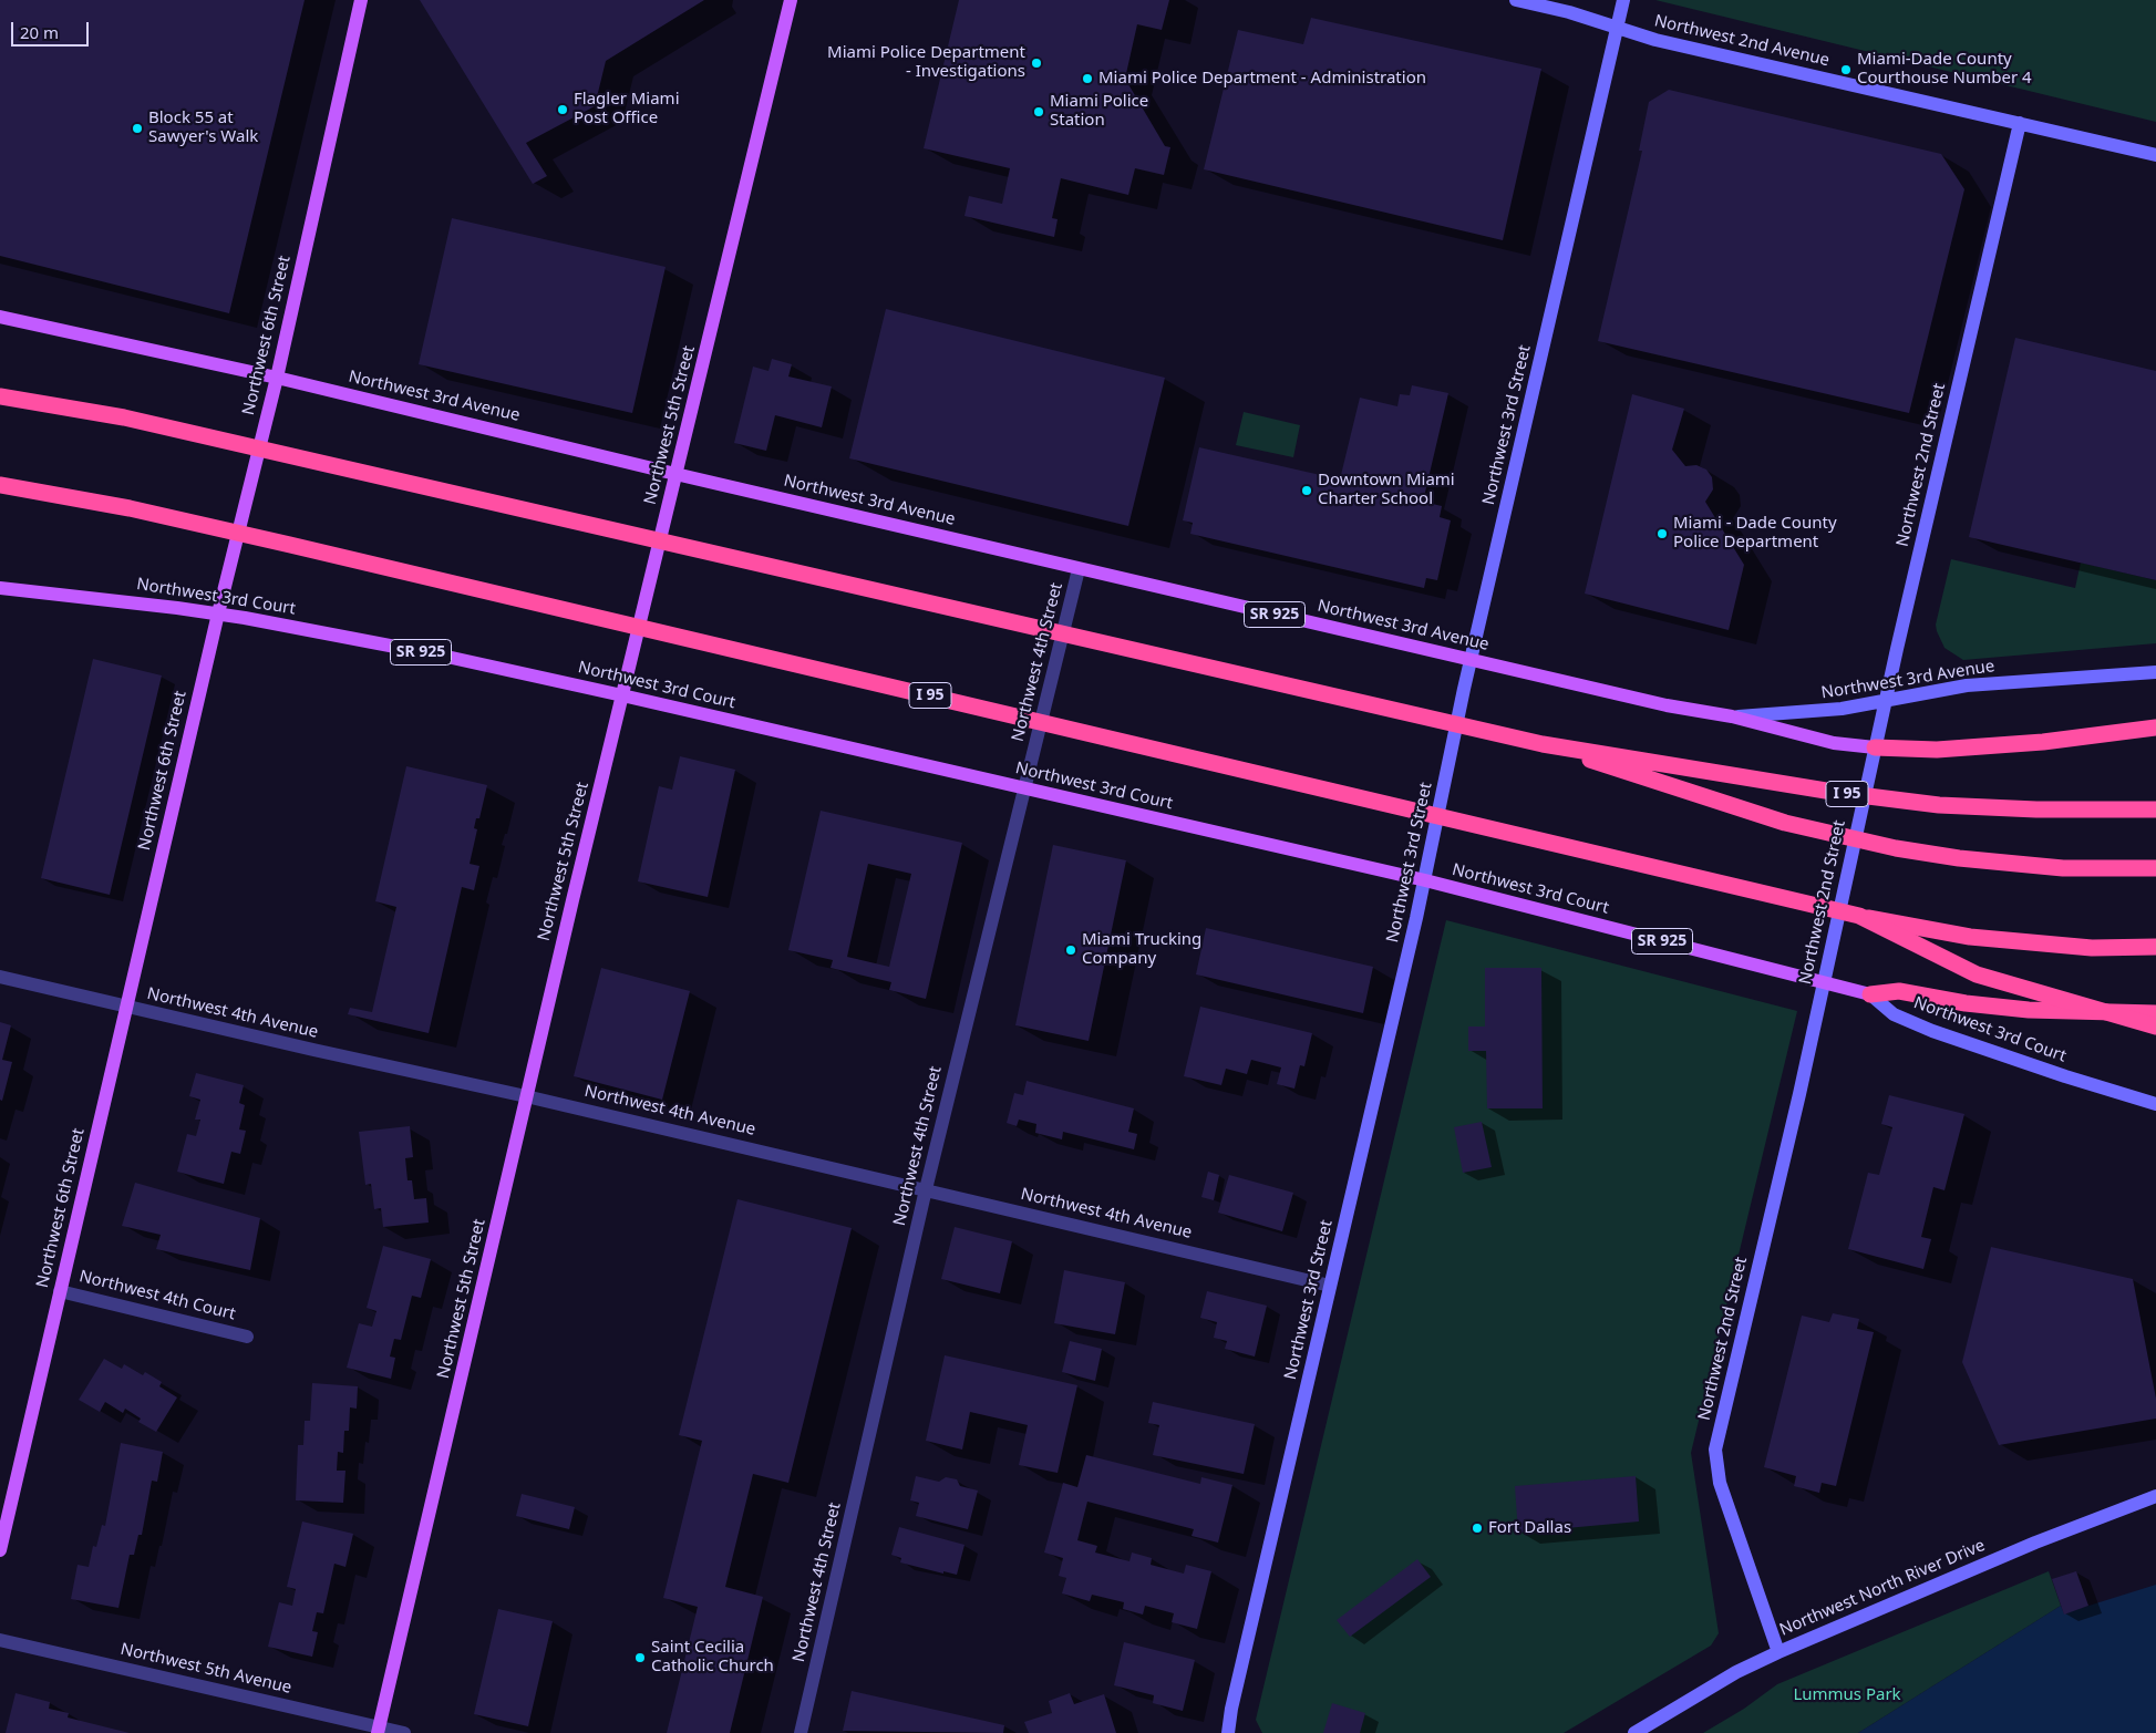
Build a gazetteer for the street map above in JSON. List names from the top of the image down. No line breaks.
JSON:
{"streets":{"highway":["I 95"],"main road":["Northwest 6th Street","Northwest 3rd Avenue","Northwest 5th Street","Northwest 3rd Court","SR 925"],"street":["Northwest 2nd Avenue","Northwest 3rd Street","Northwest 2nd Street","Northwest 4th Street","Northwest 4th Avenue","Northwest 4th Court","Northwest North River Drive","Northwest 5th Avenue"]},"crossings":[["Northwest 2nd Avenue","Northwest 3rd Street"],["Northwest 2nd Avenue","Northwest 2nd Street"],["Northwest 6th Street","Northwest 3rd Avenue"],["Northwest 6th Street","Northwest 3rd Court"],["Northwest 6th Street","Northwest 4th Avenue"],["Northwest 6th Street","Northwest 4th Court"],["Northwest 3rd Avenue","Northwest 5th Street"],["Northwest 3rd Avenue","Northwest 3rd Street"],["Northwest 3rd Avenue","Northwest 2nd Street"],["Northwest 3rd Avenue","Northwest 4th Street"],["Northwest 5th Street","Northwest 3rd Court"],["Northwest 5th Street","Northwest 4th Avenue"],["Northwest 5th Street","Northwest 5th Avenue"],["Northwest 3rd Street","Northwest 3rd Court"],["Northwest 3rd Street","Northwest 4th Avenue"],["Northwest 2nd Street","Northwest 3rd Court"],["Northwest 2nd Street","Northwest North River Drive"],["Northwest 3rd Court","Northwest 4th Street"],["Northwest 4th Street","Northwest 4th Avenue"]],"parks":["Lummus Park"],"places":["Miami Police Department - Investigations","Miami-Dade County Courthouse Number 4","Miami Police Department - Administration","Flagler Miami Post Office","Miami Police Station","Block 55 at Sawyer's Walk","Downtown Miami Charter School","Miami - Dade County Police Department","Miami Trucking Company","Fort Dallas","Saint Cecilia Catholic Church"],"scale_bar":"20 m"}
